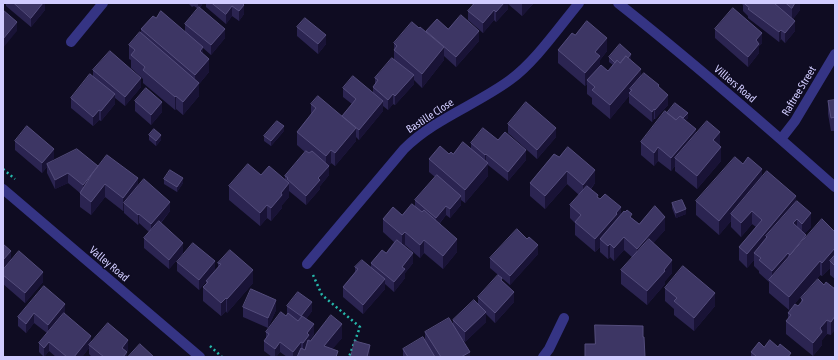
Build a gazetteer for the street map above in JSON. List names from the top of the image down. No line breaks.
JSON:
{"streets":{"street":["Villiers Road","Raftree Street","Bastille Close","Valley Road"]},"crossings":[["Villiers Road","Raftree Street"]]}
